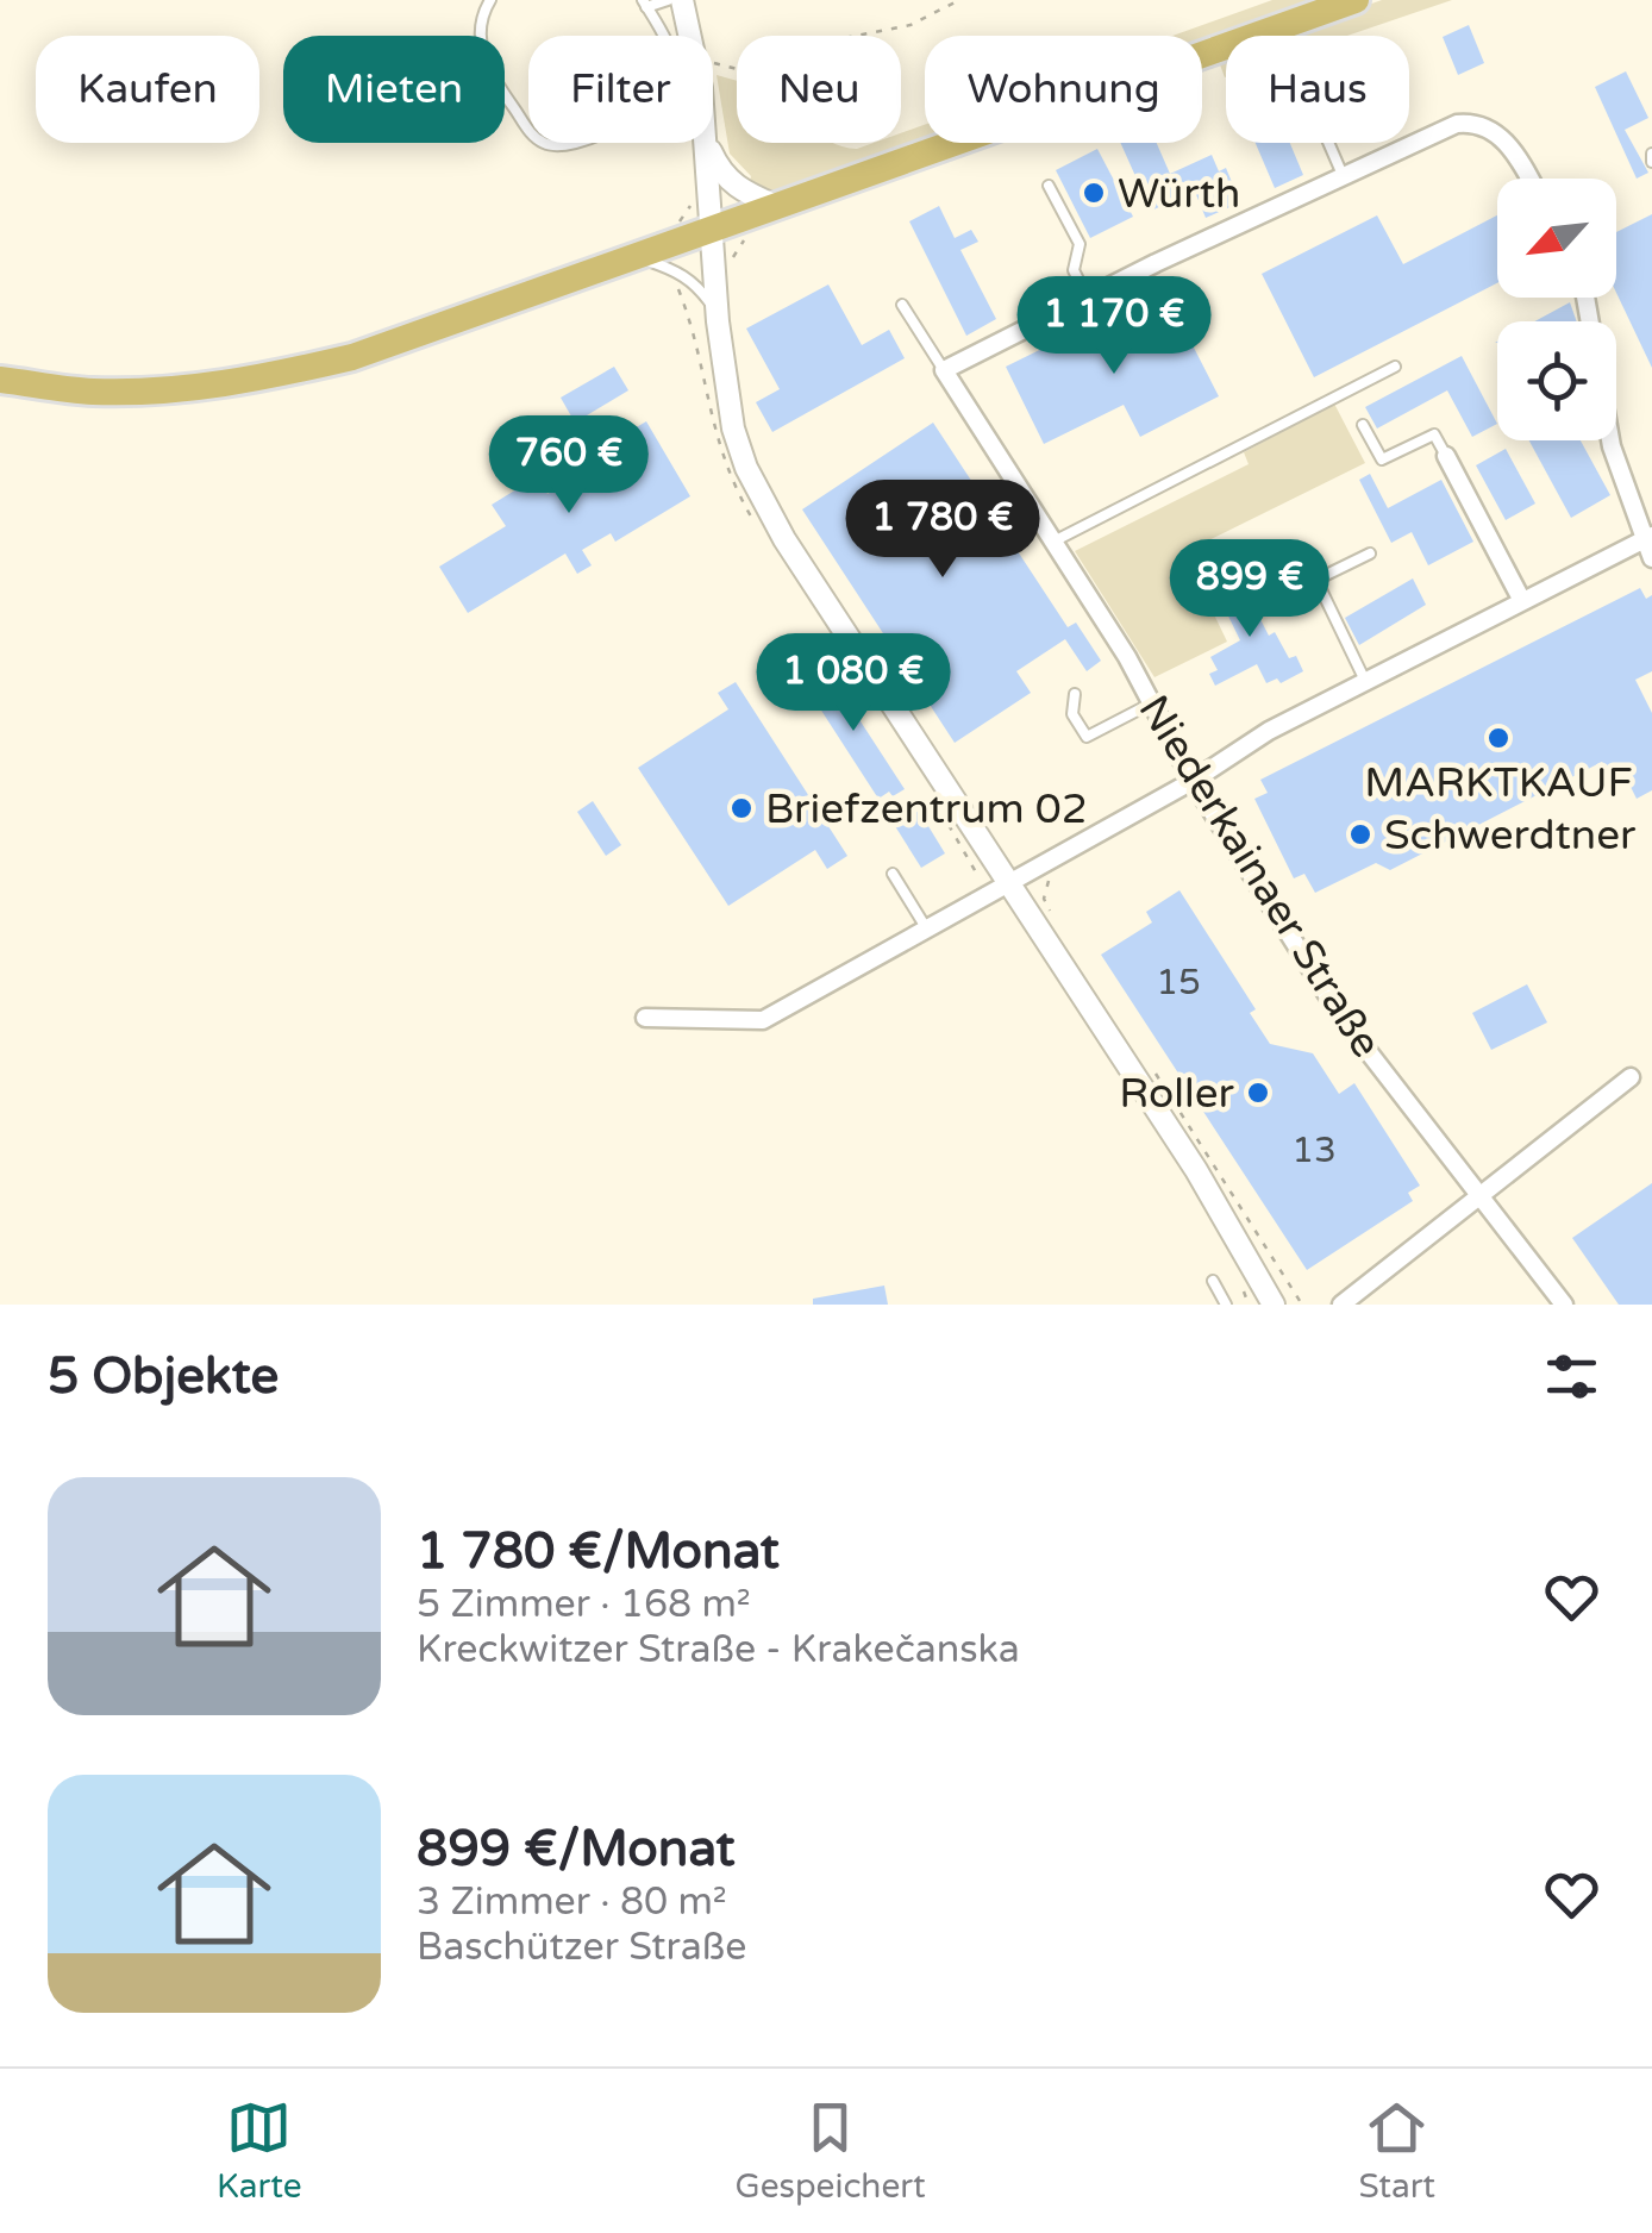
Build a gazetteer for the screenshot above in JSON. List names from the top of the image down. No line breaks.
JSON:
{"streets":{"street":["Niederkainaer Straße"]},"places":["Würth","MARKTKAUF","Briefzentrum 02","Schwerdtner","Roller"],"house_numbers":["15","13"],"north":"bottom left","page":{"chip":["Kaufen","Mieten","Filter","Neu","Wohnung","Haus"],"price":["1 170 €","760 €","1 780 €","899 €","1 080 €"],"heading":"5 Objekte","list":[{"name":"1 780 €/Monat","note":"5 Zimmer · 168 m² · Kreckwitzer Straße - Krakečanska"},{"name":"899 €/Monat","note":"3 Zimmer · 80 m² · Baschützer Straße"}],"tabs":["Karte","Gespeichert","Start"]}}
